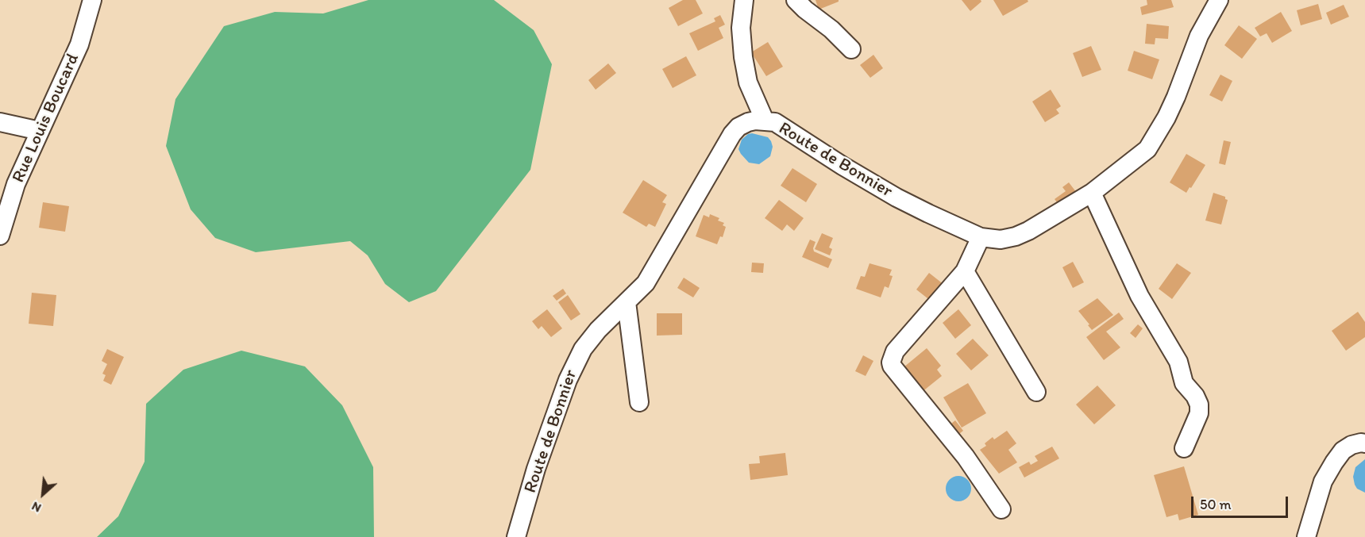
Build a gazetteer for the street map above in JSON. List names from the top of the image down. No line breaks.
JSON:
{"streets":{"street":["Rue Louis Boucard","Route de Bonnier"]},"scale_bar":"50 m","north":"bottom left"}
